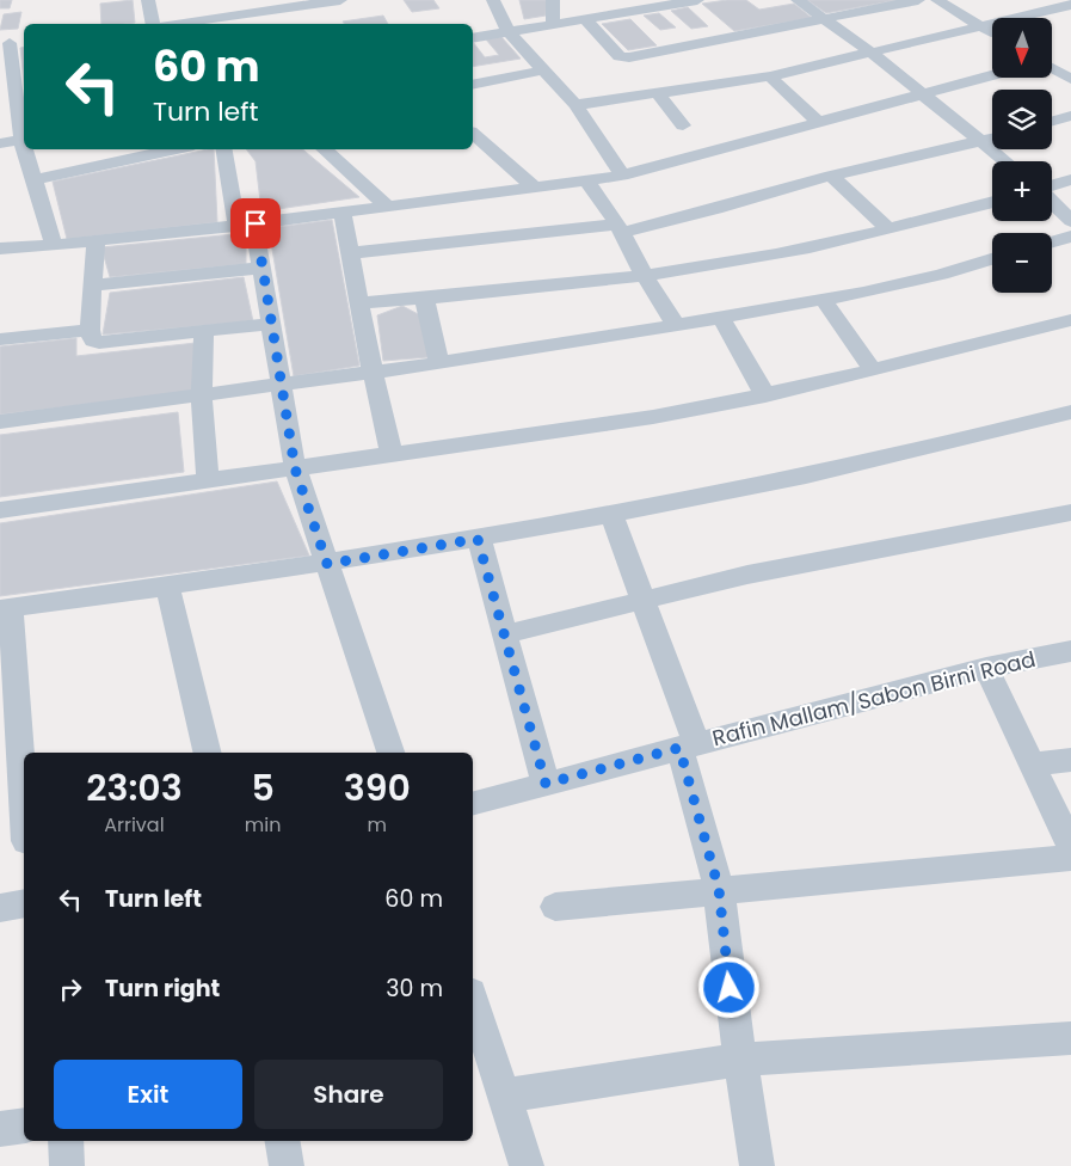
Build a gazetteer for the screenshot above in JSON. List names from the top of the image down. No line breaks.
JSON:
{"streets":{"street":["Rafin Mallam/Sabon Birni Road"]},"north":"bottom","page":{"map_buttons":["+","−"],"turn":["60 m","Turn left"],"eta":["23:03","Arrival","5","min","390","m"],"list":[{"name":"Turn left","value":"60 m"},{"name":"Turn right","value":"30 m"}],"buttons":["Exit","Share"]}}
